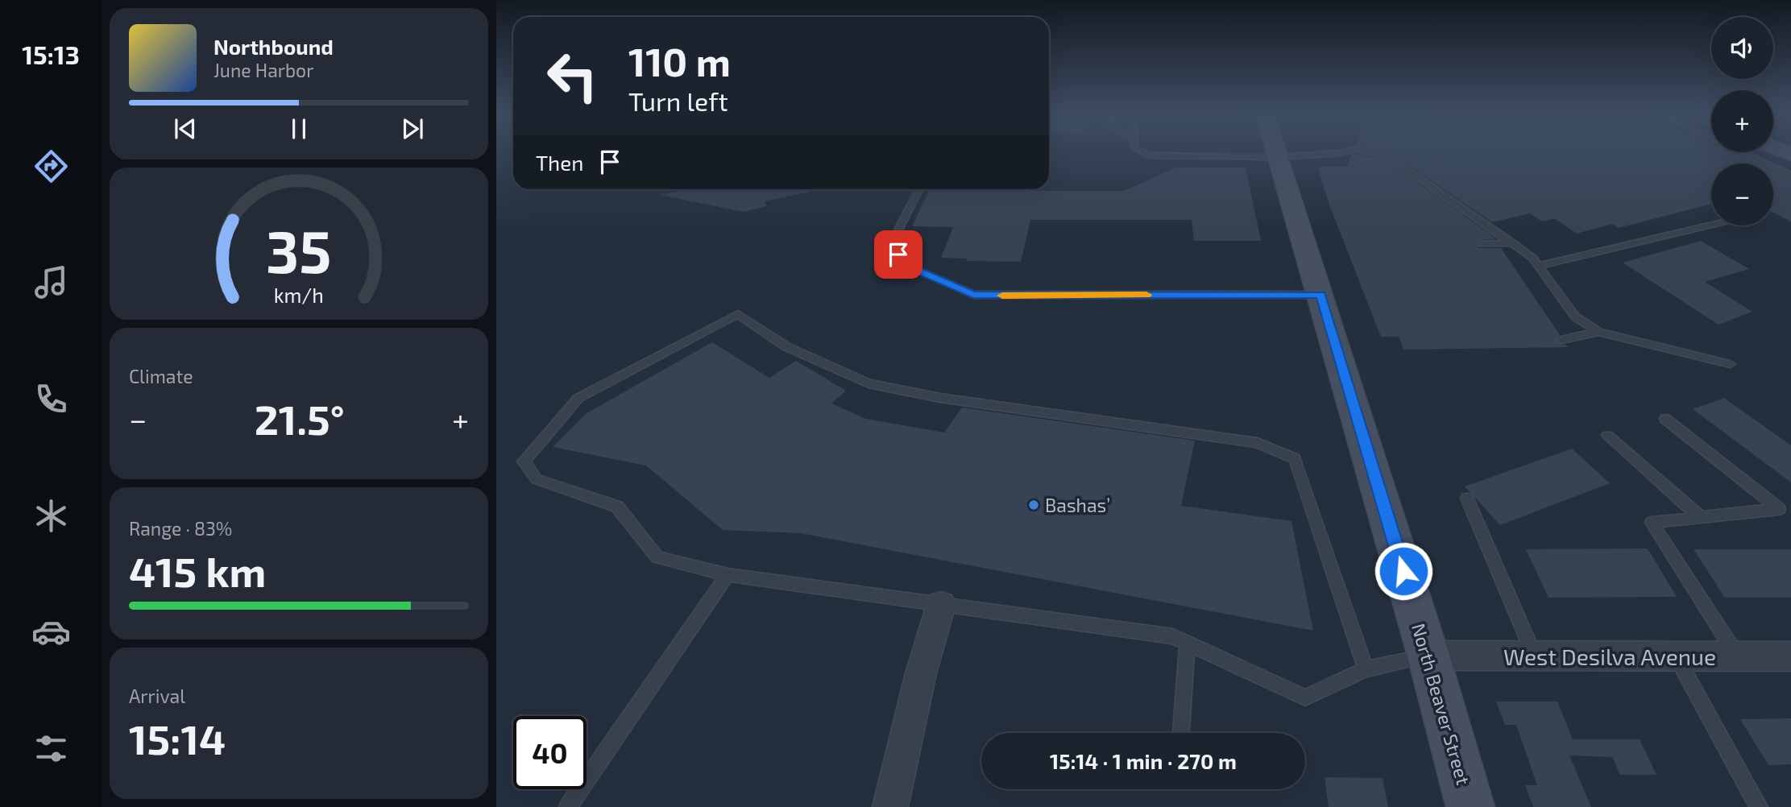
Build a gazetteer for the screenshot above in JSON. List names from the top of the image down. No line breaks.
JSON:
{"streets":{"street":["West Desilva Avenue","North Beaver Street"]},"crossings":[["West Desilva Avenue","North Beaver Street"]],"places":["Bashas’"],"page":{"tabs":"15:13","map_buttons":["+","−"],"turn":["110 m","Turn left"],"song":["Northbound","June Harbor"],"then":"Then","tile":["Climate",["Range · 83%","415 km"],["Arrival","15:14"]],"heat":["−","21.5°","+"],"limit":"40","trip":"15:14 · 1 min · 270 m","gauge":["35","km/h"]}}
